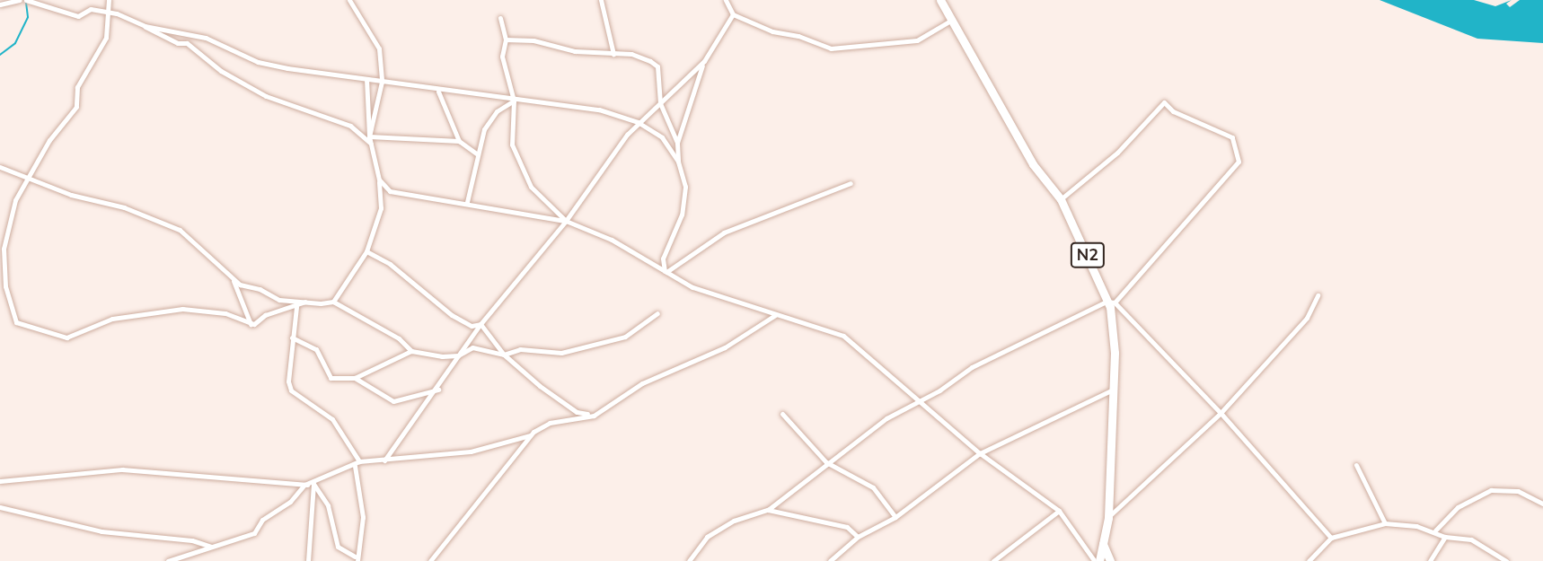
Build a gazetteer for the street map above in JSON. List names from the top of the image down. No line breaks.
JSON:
{"streets":{"highway":["N2"]}}
